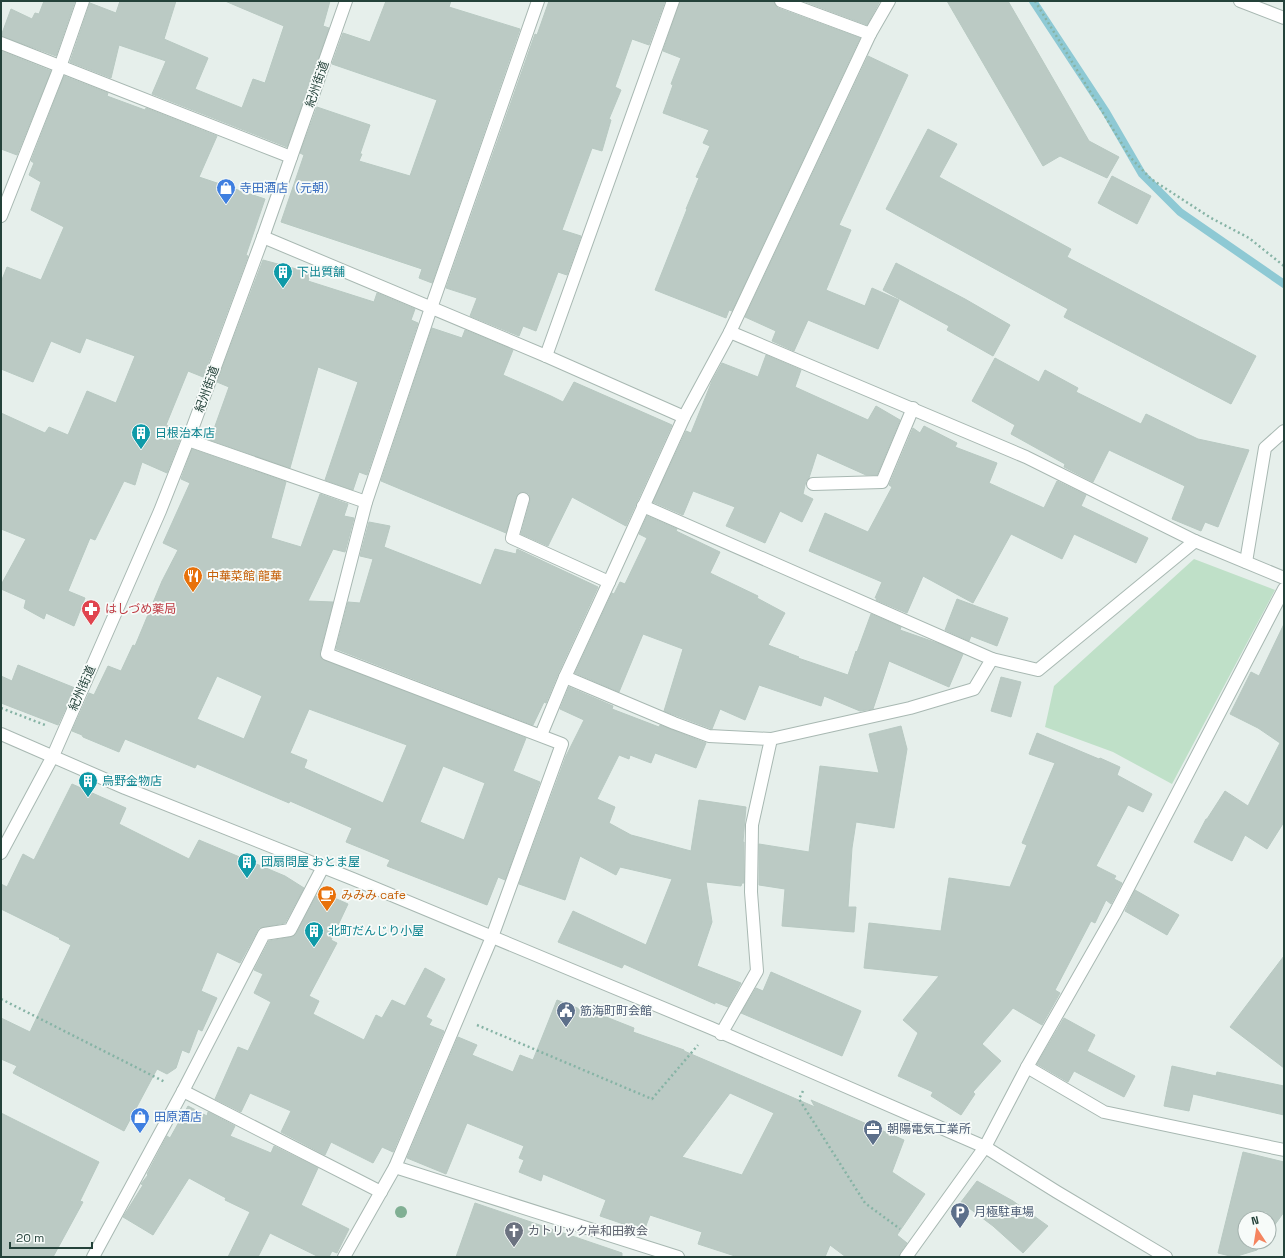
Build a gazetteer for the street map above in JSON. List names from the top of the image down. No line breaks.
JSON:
{"streets":{"street":["紀州街道"]},"places":{"shop":["寺田酒店（元朝）","田原酒店"],"building":["下出質舗","日根治本店","烏野金物店","団扇問屋 おとま屋","北町だんじり小屋"],"restaurant":["中華菜館 龍華"],"pharmacy":["はしづめ薬局"],"cafe":["みみみ cafe"],"public building":["筋海町町会館"],"office":["朝陽電気工業所"],"parking":["月極駐車場"],"church":["カトリック岸和田教会"]},"scale_bar":"20 m","north":"top"}
